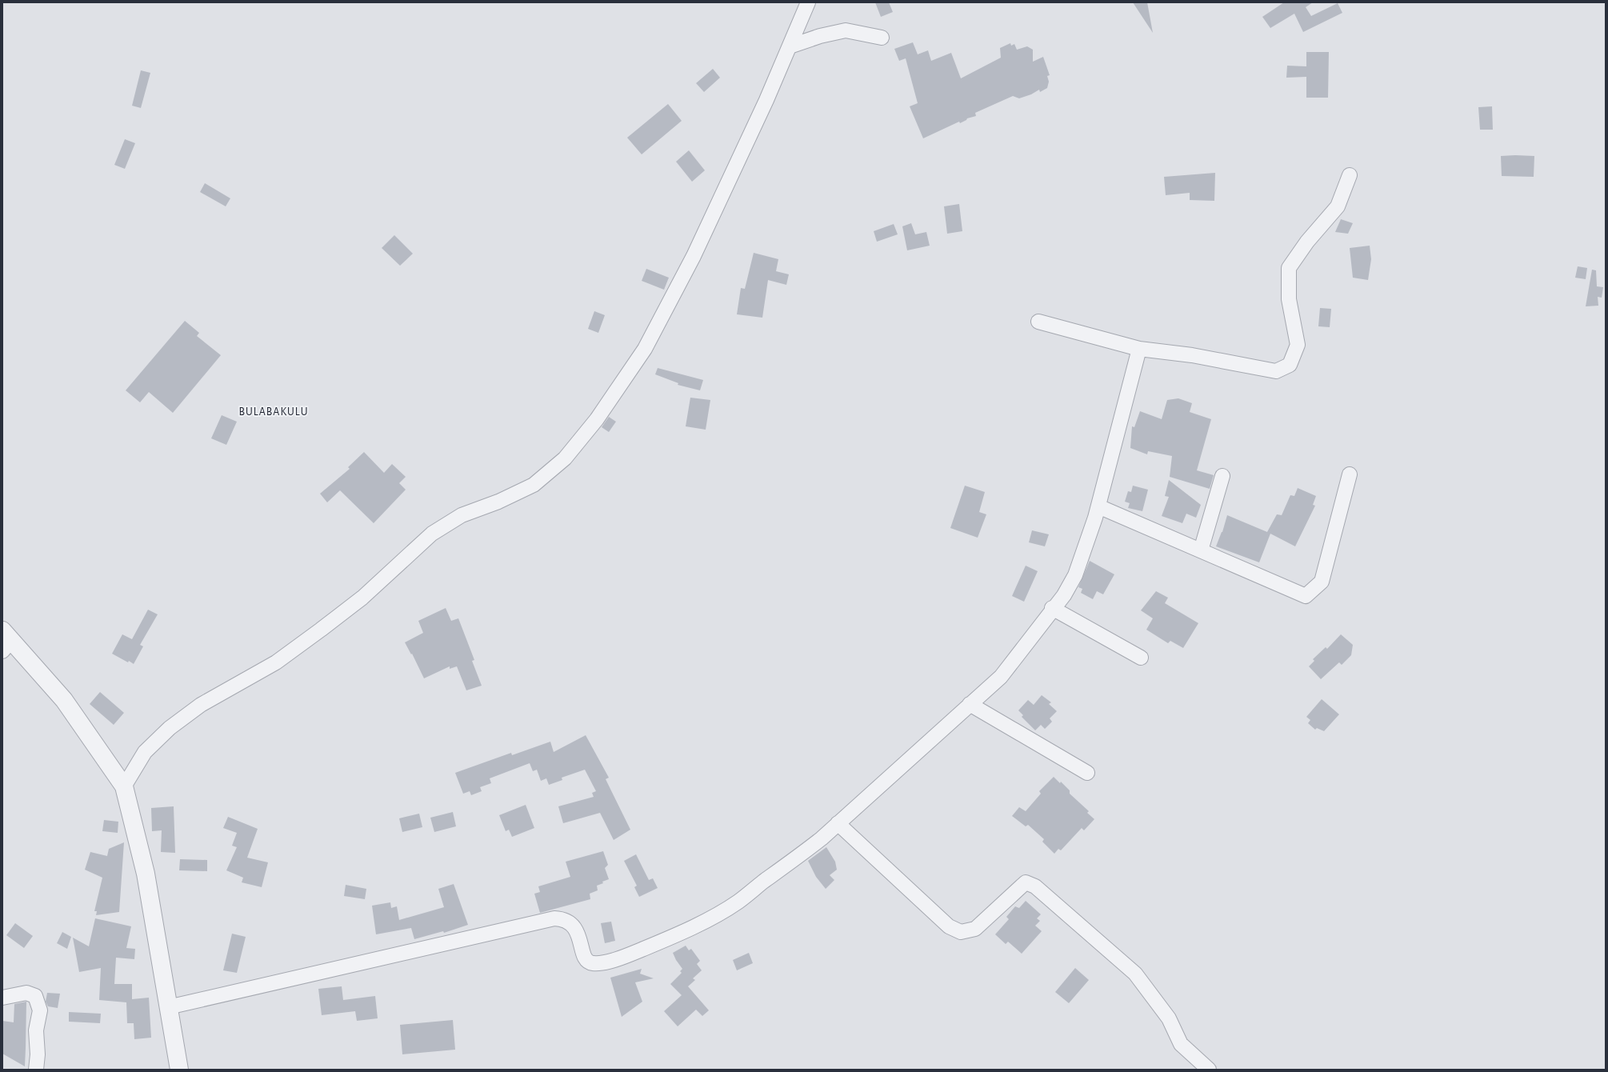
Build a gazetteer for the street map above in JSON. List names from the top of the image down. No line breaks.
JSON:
{"districts":["BULABAKULU"]}
